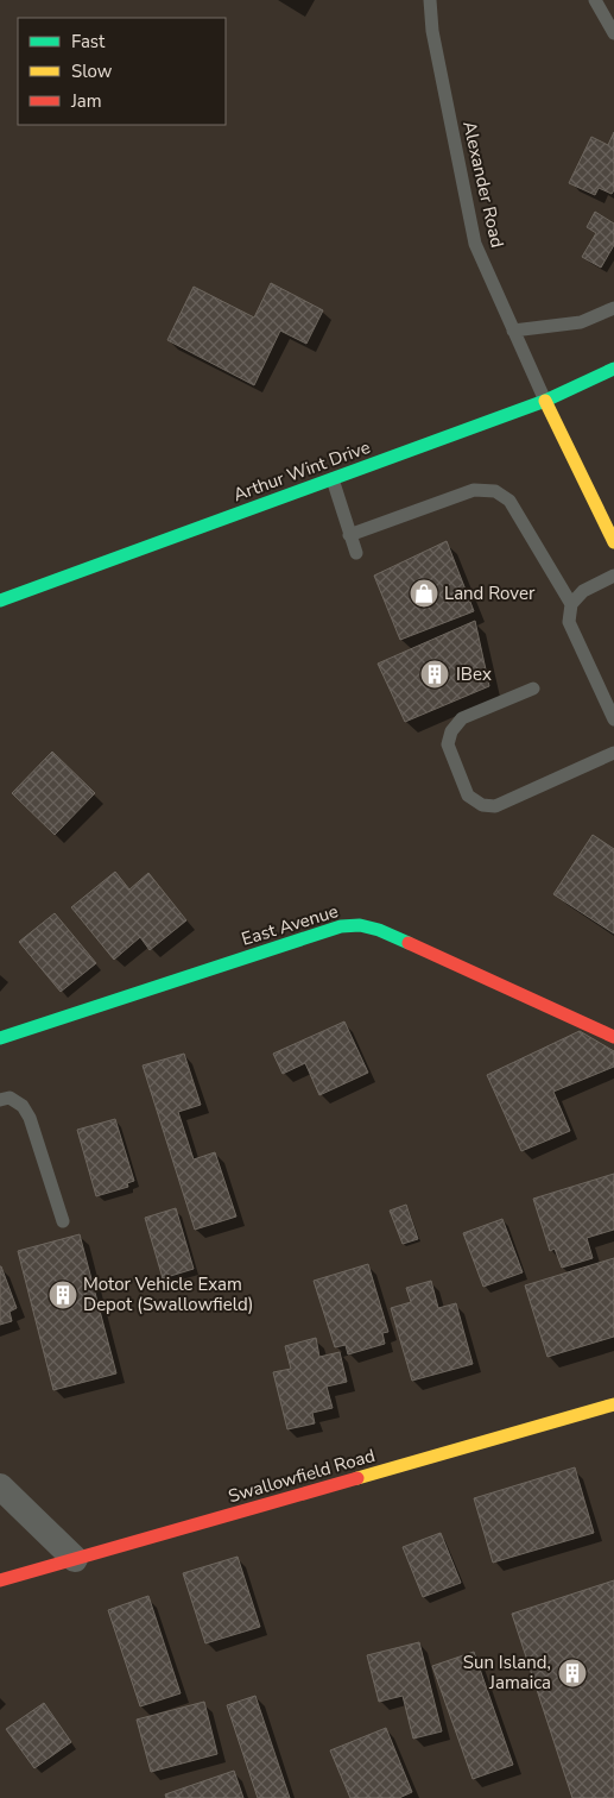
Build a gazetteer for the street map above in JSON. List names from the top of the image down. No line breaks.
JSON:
{"streets":{"street":["Arthur Wint Drive","East Avenue","Swallowfield Road"],"lane":["Alexander Road"]},"crossings":[["Alexander Road","Arthur Wint Drive"]],"places":{"shop":["Land Rover"],"building":["IBex","Motor Vehicle Exam Depot (Swallowfield)","Sun Island, Jamaica"]},"legend":["Fast","Slow","Jam"]}
